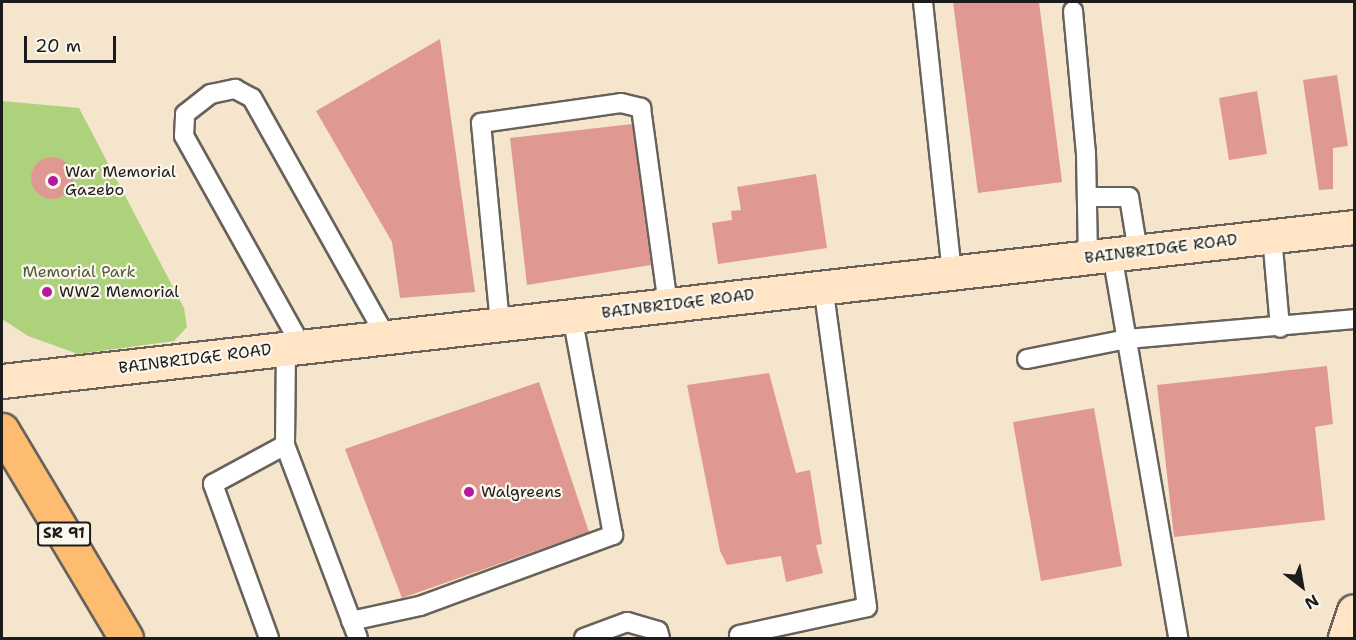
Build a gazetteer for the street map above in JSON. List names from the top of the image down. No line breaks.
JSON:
{"streets":{"main road":["SR 91"],"street":["BAINBRIDGE ROAD"]},"parks":["Memorial Park"],"places":["War Memorial Gazebo","WW2 Memorial","Walgreens"],"scale_bar":"20 m","north":"bottom right"}
